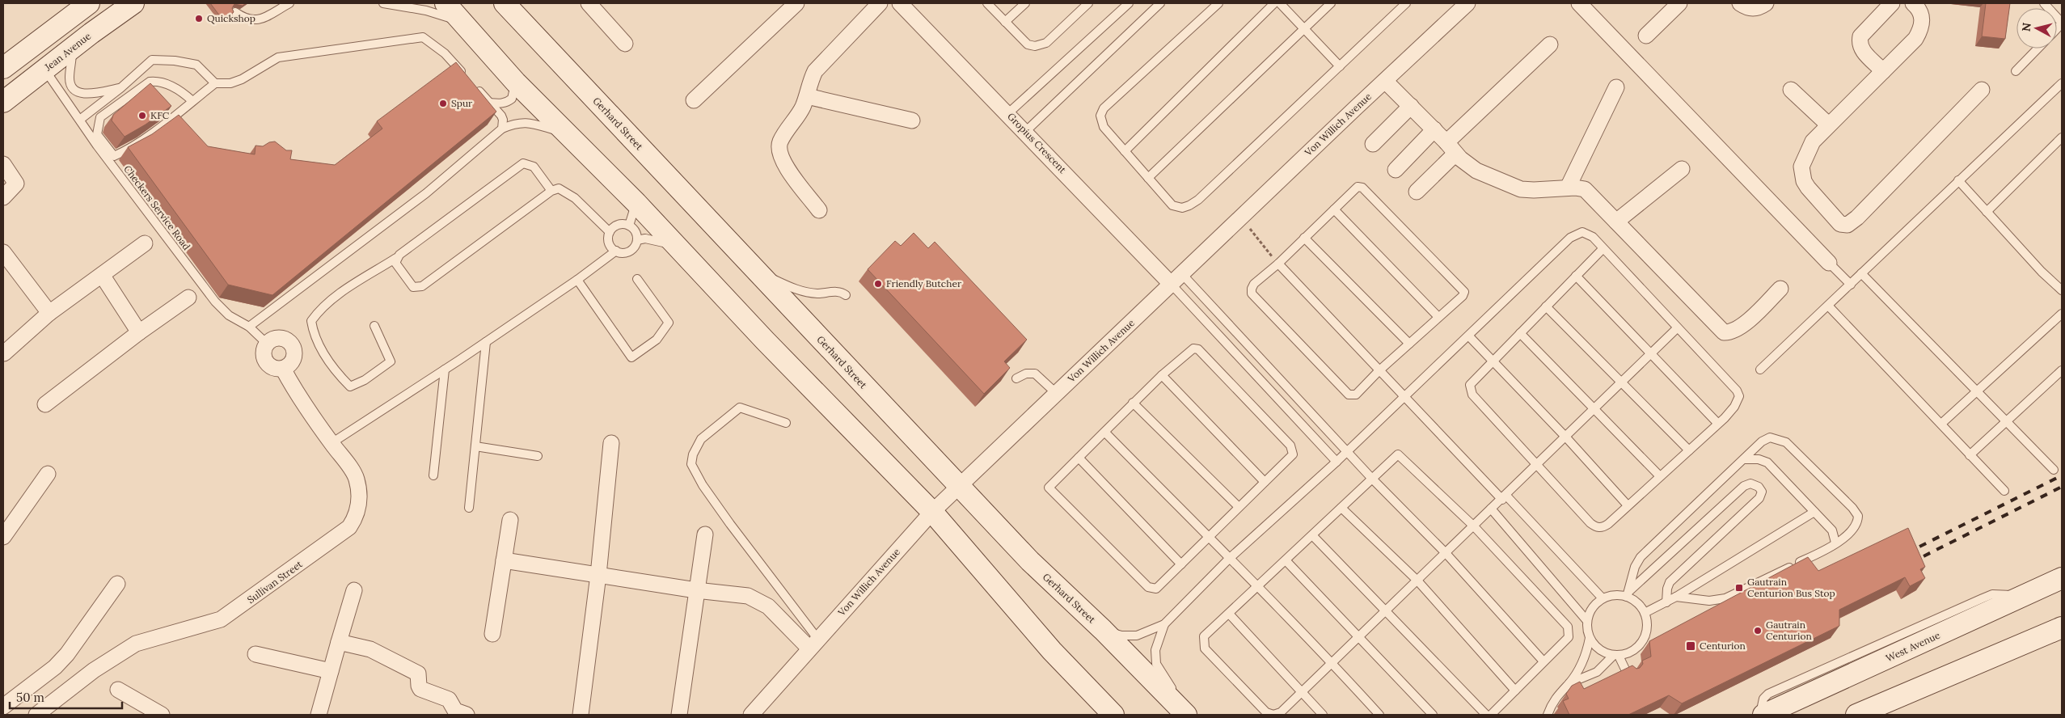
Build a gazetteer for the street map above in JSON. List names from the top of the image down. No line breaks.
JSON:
{"streets":{"street":["Jean Avenue","Gerhard Street","Von Willich Avenue","Gropius Crescent","Sullivan Street","West Avenue"],"lane":["Checkers Service Road"]},"crossings":[["Jean Avenue","Checkers Service Road"],["Gerhard Street","Von Willich Avenue"],["Von Willich Avenue","Gropius Crescent"],["Checkers Service Road","Sullivan Street"]],"places":{"other":["Quickshop","Spur","KFC","Friendly Butcher","Gautrain Centurion"],"transit":["Gautrain Centurion Bus Stop","Centurion"]},"scale_bar":"50 m","north":"left"}
